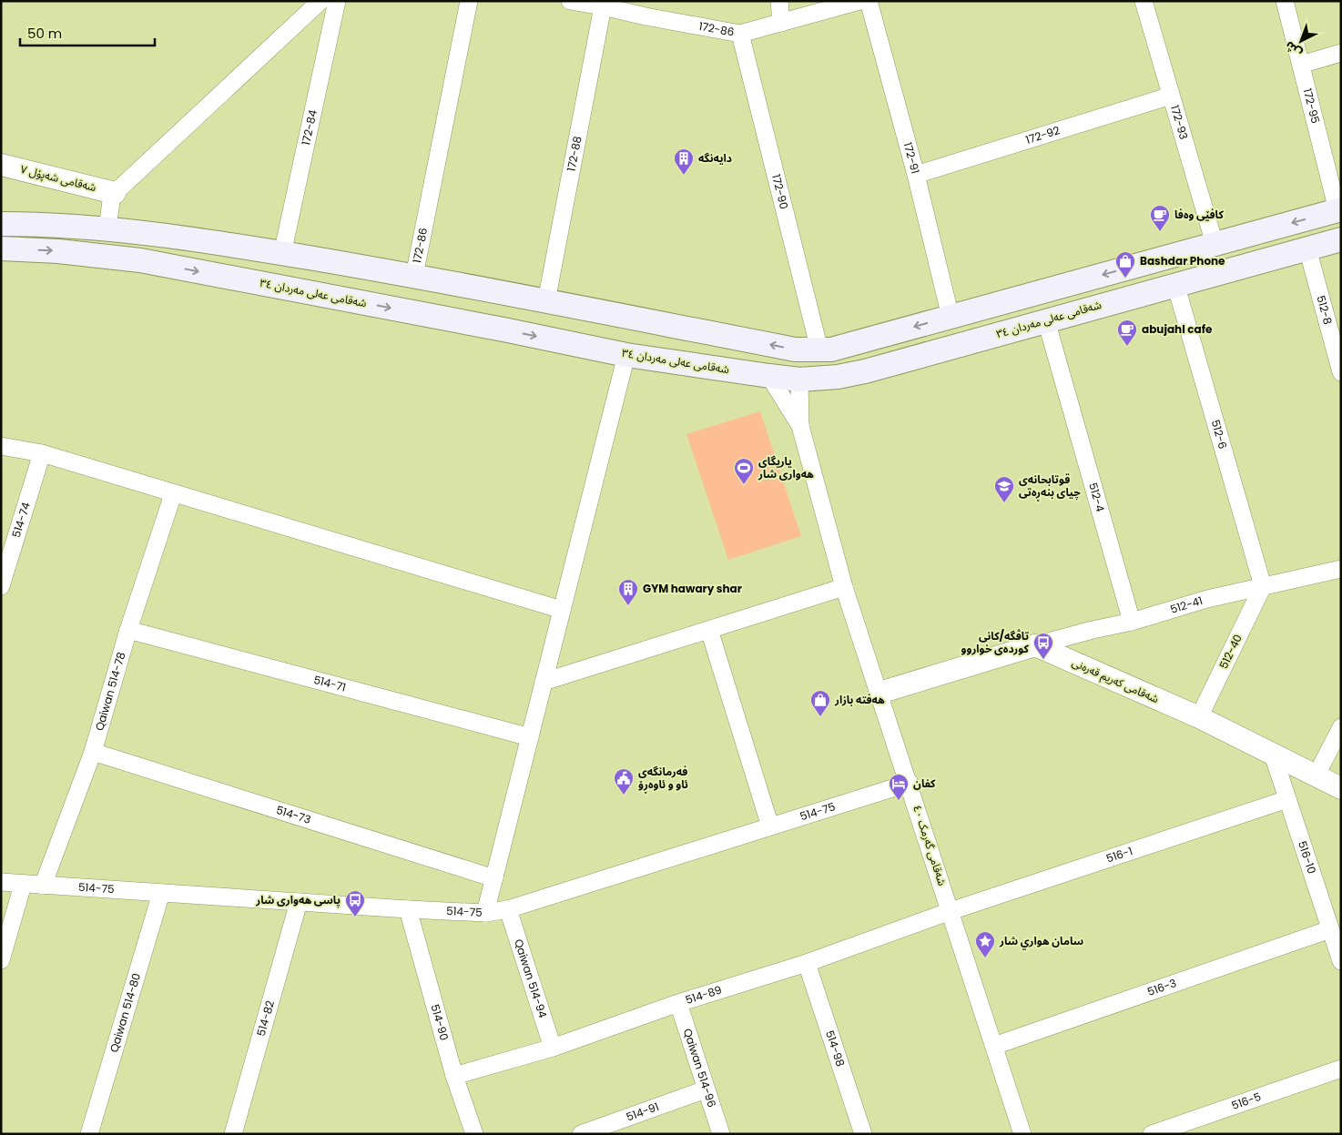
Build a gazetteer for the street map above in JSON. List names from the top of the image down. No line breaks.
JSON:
{"streets":{"main road":["شەقامی عەلی مەردان ٣٤"],"street":["172-86","172-95","172-93","172-84","172-92","172-88","172-91","شەقامی شەپۆل ٧","172-90","512-8","512-6","512-4","514-74","512-41","512-40","شەقامی کەریم قەرەنی","514-71","Qaiwan 514-78","514-75","514-73","شەقامی گەرمک ٤٠","516-1","516-10","Qaiwan 514-94","516-3","514-89","Qaiwan 514-80","514-82","514-90","514-98","Qaiwan 514-96","516-5","514-91"]},"crossings":[["172-86","172-88"],["172-86","172-90"],["172-93","172-92"],["172-92","172-91"],["شەقامی عەلی مەردان ٣٤","512-8"],["شەقامی عەلی مەردان ٣٤","512-6"],["شەقامی عەلی مەردان ٣٤","512-4"],["شەقامی عەلی مەردان ٣٤","شەقامی گەرمک ٤٠"],["512-6","512-41"],["512-6","512-40"],["512-4","512-41"],["512-41","512-40"],["512-41","شەقامی کەریم قەرەنی"],["512-40","شەقامی کەریم قەرەنی"],["شەقامی کەریم قەرەنی","516-10"],["514-71","Qaiwan 514-78"],["Qaiwan 514-78","514-75"],["Qaiwan 514-78","514-73"],["514-75","شەقامی گەرمک ٤٠"],["514-75","Qaiwan 514-94"],["514-75","Qaiwan 514-80"],["514-75","514-82"],["514-75","514-90"],["شەقامی گەرمک ٤٠","516-1"],["شەقامی گەرمک ٤٠","516-3"],["شەقامی گەرمک ٤٠","514-89"],["516-1","516-10"],["516-1","514-89"],["516-10","516-3"],["Qaiwan 514-94","514-89"],["514-89","514-90"],["514-89","514-98"],["514-89","Qaiwan 514-96"],["Qaiwan 514-96","514-91"]],"places":{"building":["دایەنگە","GYM hawary shar"],"cafe":["کافێی وەفا","abujahl cafe"],"shop":["Bashdar Phone","هەفتە بازار"],"sports":["یاریگای هەواری شار"],"school or university":["قوتابحانەی چیای بنەڕەتی"],"bus stop":["تاڤگە/کانی کوردەی خواروو","پاسی هەواری شار"],"public building":["فەرمانگەی ئاو و ئاوەڕۆ"],"hotel":["كفان"],"place":["سامان هواري شار"]},"scale_bar":"50 m","north":"bottom left"}
